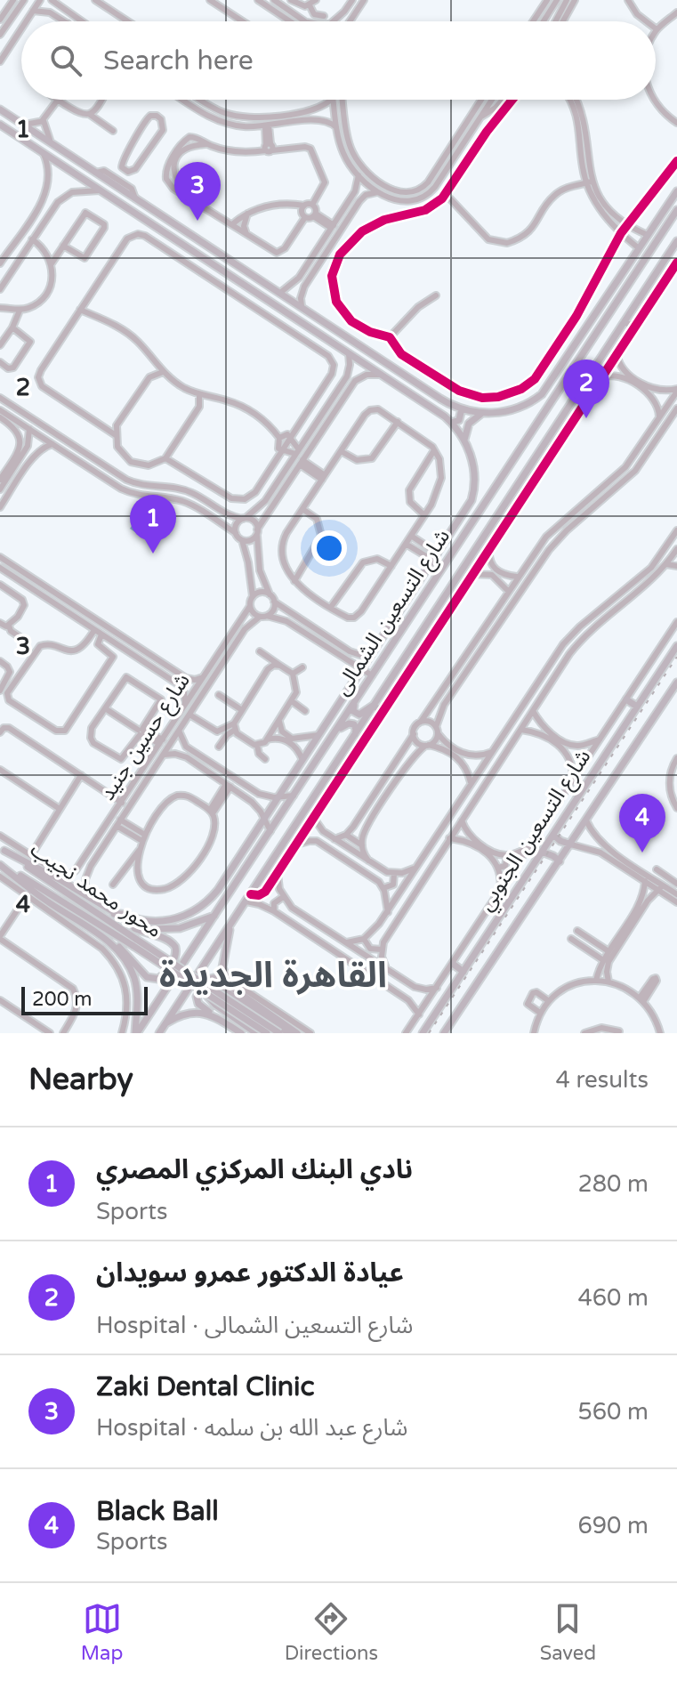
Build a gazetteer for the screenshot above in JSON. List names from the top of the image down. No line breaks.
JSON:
{"streets":{"main road":["شارع التسعين الشمالى","شارع التسعين الجنوبي","محور محمد نجيب"],"street":["شارع حسين جنيد"]},"districts":["القاهرة الجديدة"],"scale_bar":"200 m","page":{"search":"Search here","pins":["3","2","1","4"],"scale":"200 m","heading":["Nearby","4 results"],"list":[{"mark":"1","name":"نادي البنك المركزي المصري","note":"Sports","value":"280 m"},{"mark":"2","name":"عيادة الدكتور عمرو سويدان","note":"Hospital · شارع التسعين الشمالى","value":"460 m"},{"mark":"3","name":"Zaki Dental Clinic","note":"Hospital · شارع عبد الله بن سلمه","value":"560 m"},{"mark":"4","name":"Black Ball","note":"Sports","value":"690 m"}],"nav":["Map","Directions","Saved"]},"grid":{"rows":["1","2","3","4"]}}
